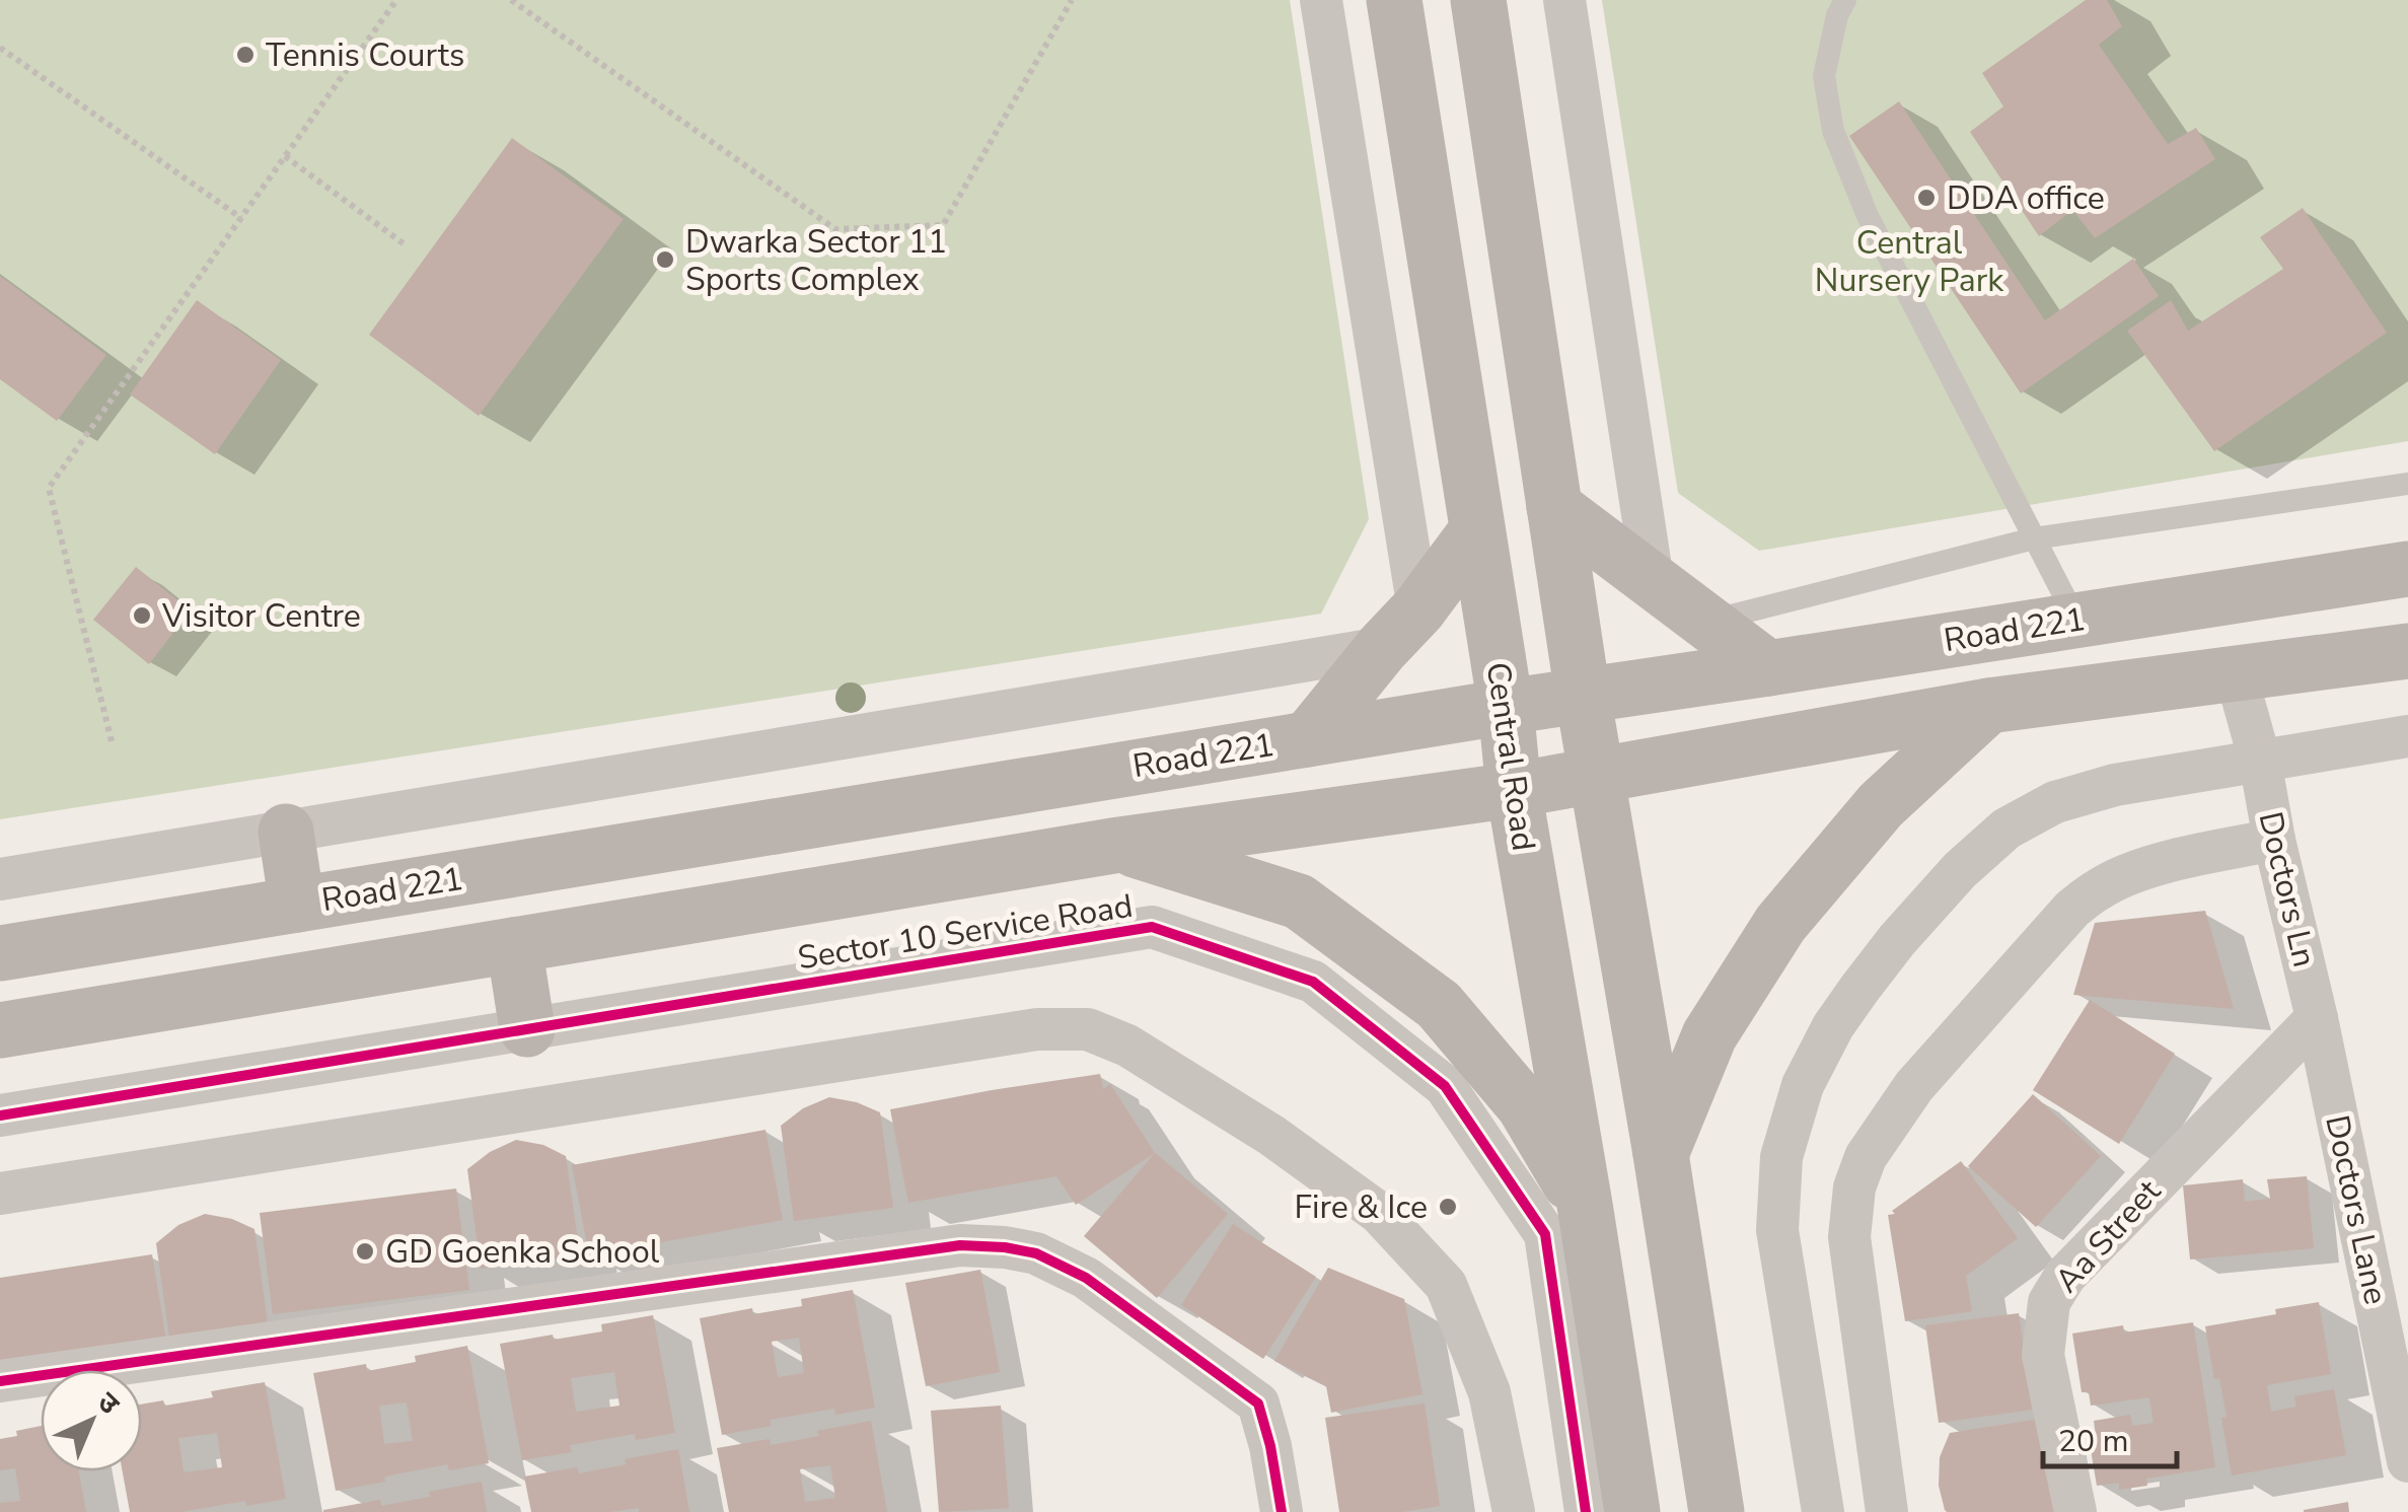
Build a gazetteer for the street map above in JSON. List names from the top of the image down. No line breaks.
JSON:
{"streets":{"main road":["Road 221","Central Road"],"street":["Doctors Ln","Sector 10 Service Road","Doctors Lane","Aa Street"]},"crossings":[["Road 221","Central Road"],["Doctors Ln","Doctors Lane"],["Doctors Ln","Aa Street"],["Doctors Lane","Aa Street"]],"parks":["Central Nursery Park"],"places":["Tennis Courts","DDA office","Dwarka Sector 11 Sports Complex","Visitor Centre","Fire & Ice","GD Goenka School"],"scale_bar":"20 m","north":"top right"}
